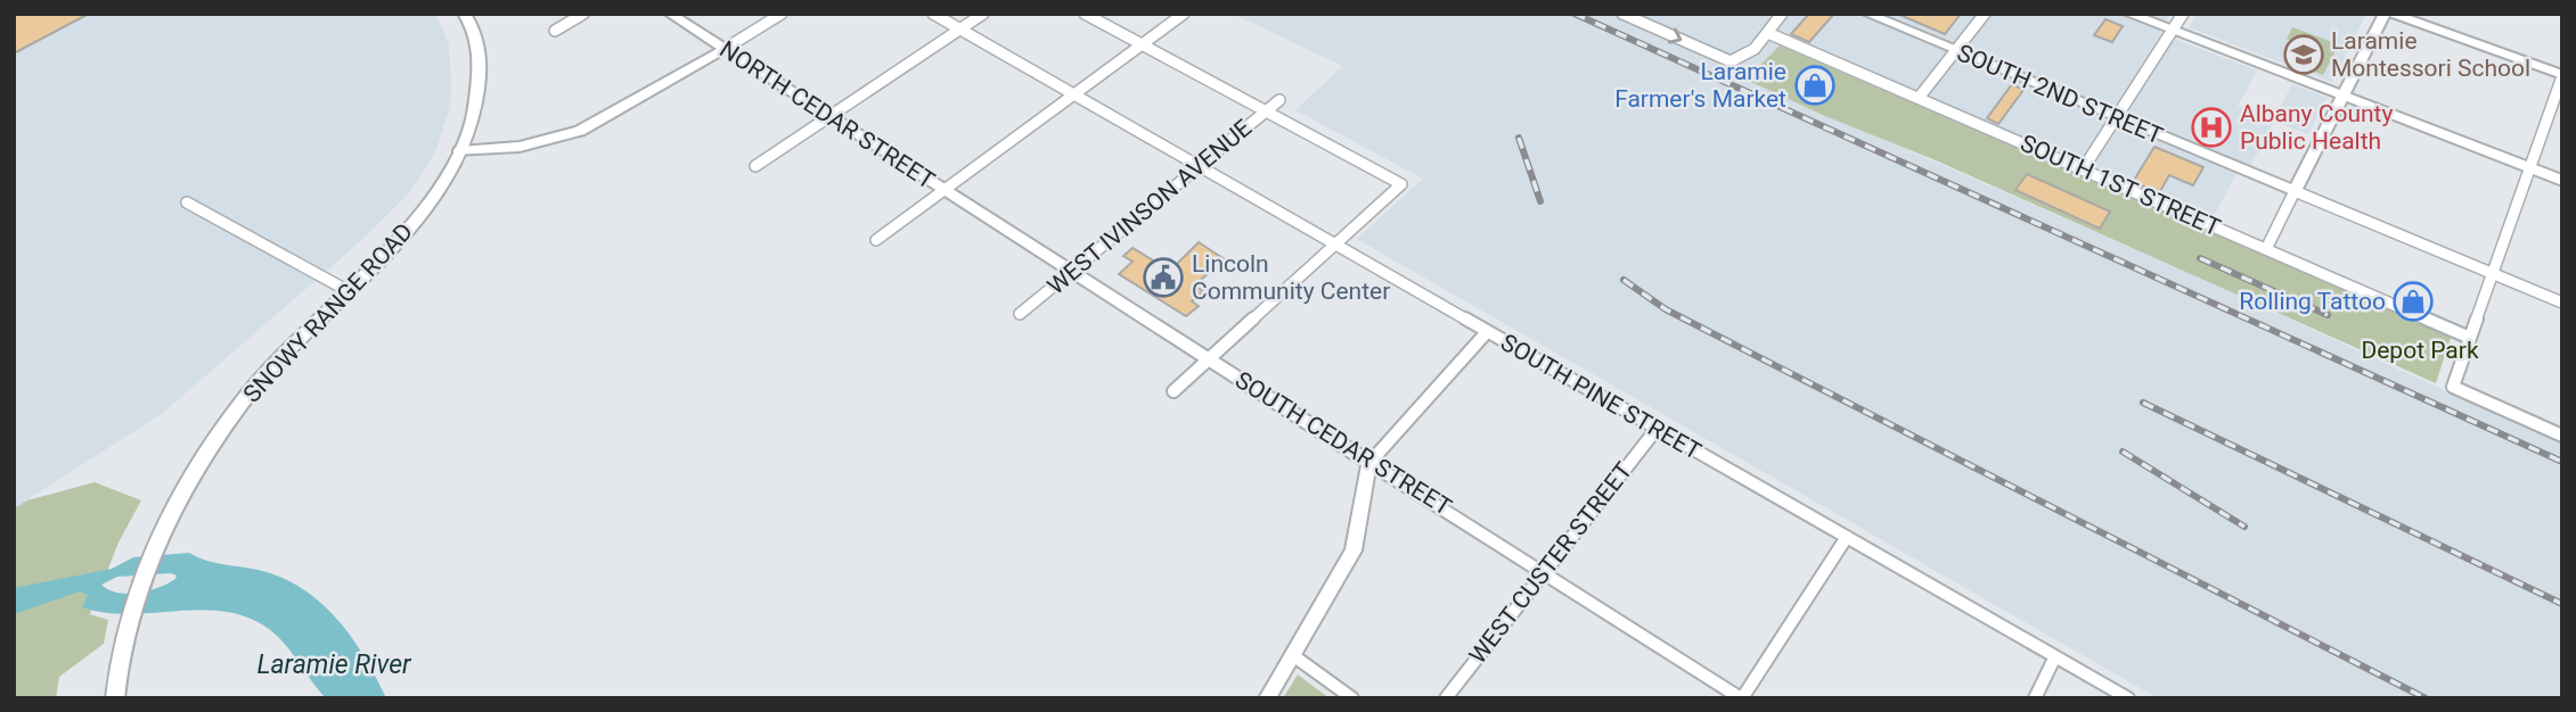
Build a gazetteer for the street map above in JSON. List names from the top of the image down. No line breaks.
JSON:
{"streets":{"main road":["SNOWY RANGE ROAD"],"street":["SOUTH 2ND STREET","NORTH CEDAR STREET","SOUTH 1ST STREET","WEST IVINSON AVENUE","SOUTH PINE STREET","SOUTH CEDAR STREET","WEST CUSTER STREET"]},"crossings":[["NORTH CEDAR STREET","SOUTH CEDAR STREET"],["WEST IVINSON AVENUE","SOUTH PINE STREET"],["WEST IVINSON AVENUE","SOUTH CEDAR STREET"],["SOUTH PINE STREET","WEST CUSTER STREET"],["SOUTH CEDAR STREET","WEST CUSTER STREET"]],"water":["Laramie River"],"parks":["Depot Park"],"places":{"school or university":["Laramie Montessori School"],"shop":["Laramie Farmer's Market","Rolling Tattoo"],"hospital":["Albany County Public Health"],"public building":["Lincoln Community Center"]}}
